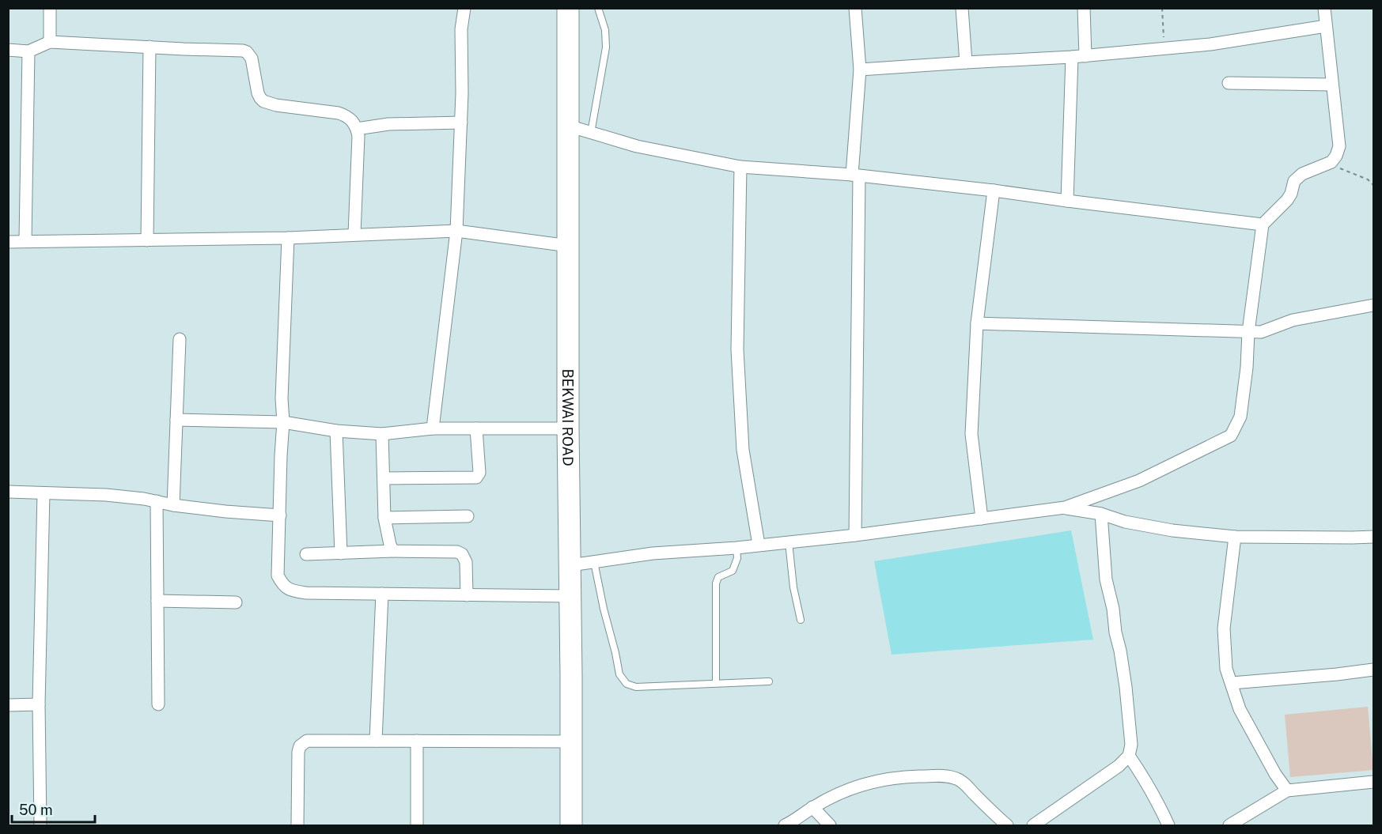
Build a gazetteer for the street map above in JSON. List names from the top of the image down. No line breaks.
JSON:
{"streets":{"highway":["BEKWAI ROAD"]},"scale_bar":"50 m"}
